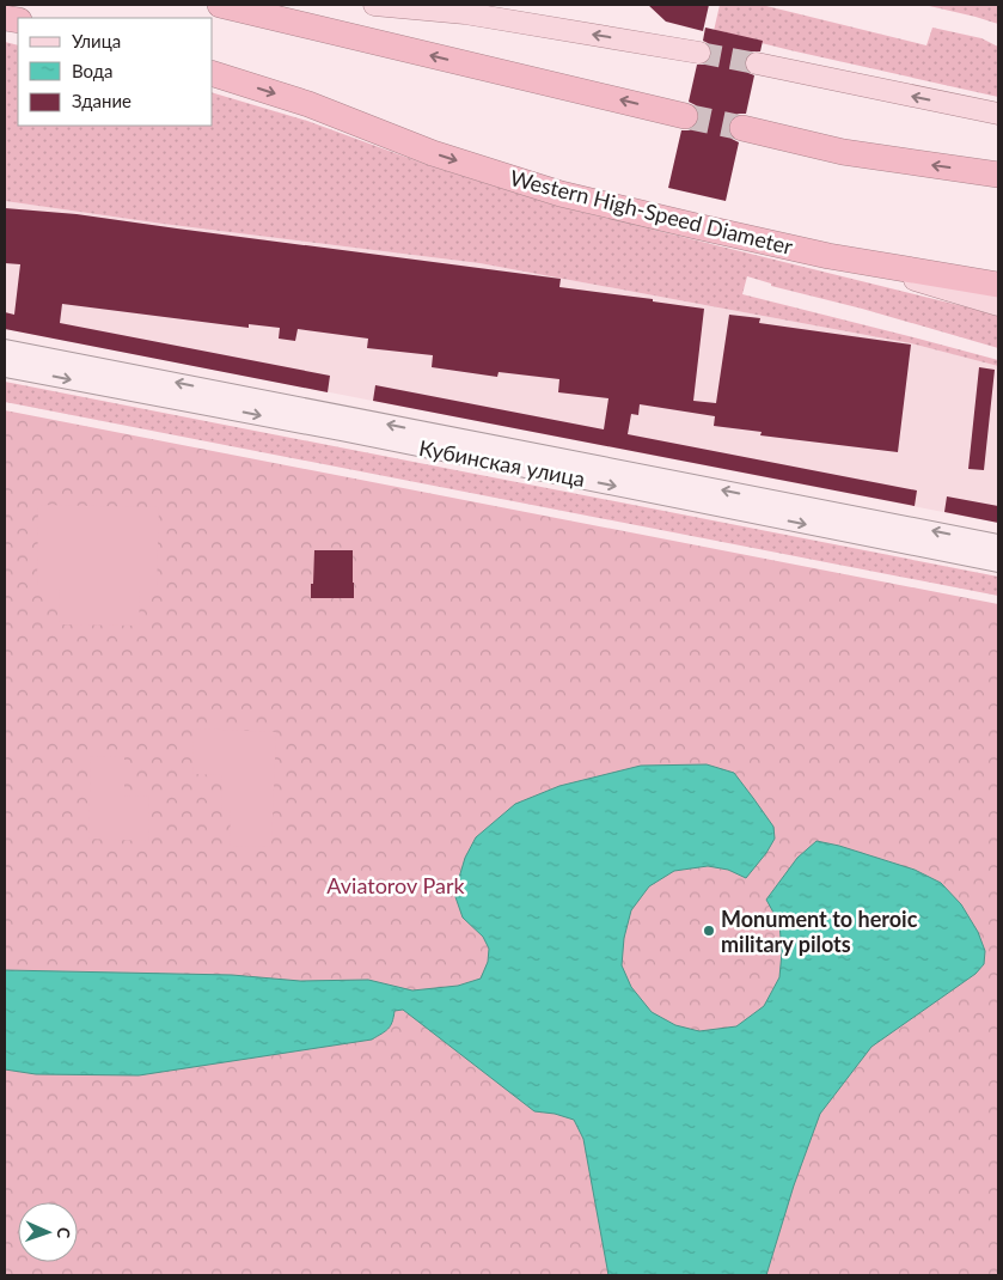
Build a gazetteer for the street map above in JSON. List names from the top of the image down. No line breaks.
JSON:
{"streets":{"highway":["Western High-Speed Diameter"],"main road":["Кубинская улица"]},"parks":["Aviatorov Park"],"places":["Monument to heroic military pilots"],"legend":["Улица","Вода","Здание"],"north":"right"}
